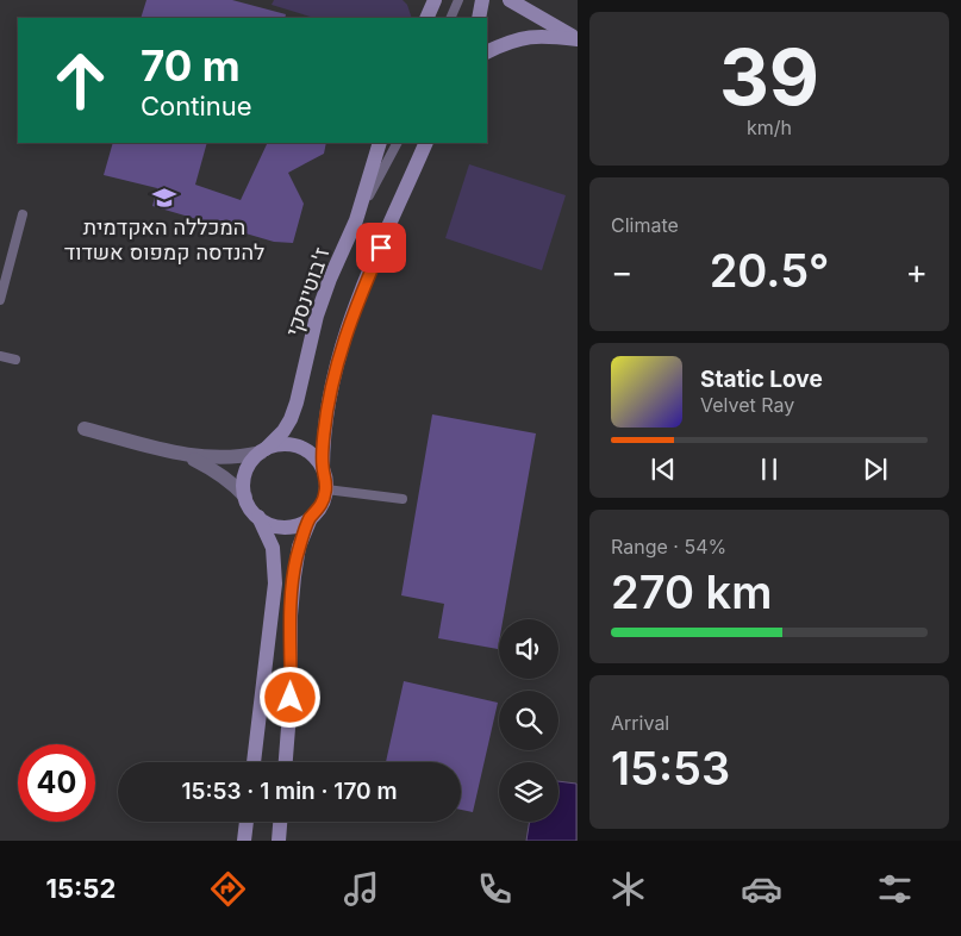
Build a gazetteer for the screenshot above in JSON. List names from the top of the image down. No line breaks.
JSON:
{"streets":{"street":["ז'בוטינסקי"]},"places":{"school or university":["המכללה האקדמית להנדסה קמפוס אשדוד"]},"page":{"tile":[["39","km/h"],"Climate",["Range · 54%","270 km"],["Arrival","15:53"]],"turn":["70 m","Continue"],"heat":["−","20.5°","+"],"song":["Static Love","Velvet Ray"],"limit":"40","trip":"15:53 · 1 min · 170 m","tabs":"15:52"}}
